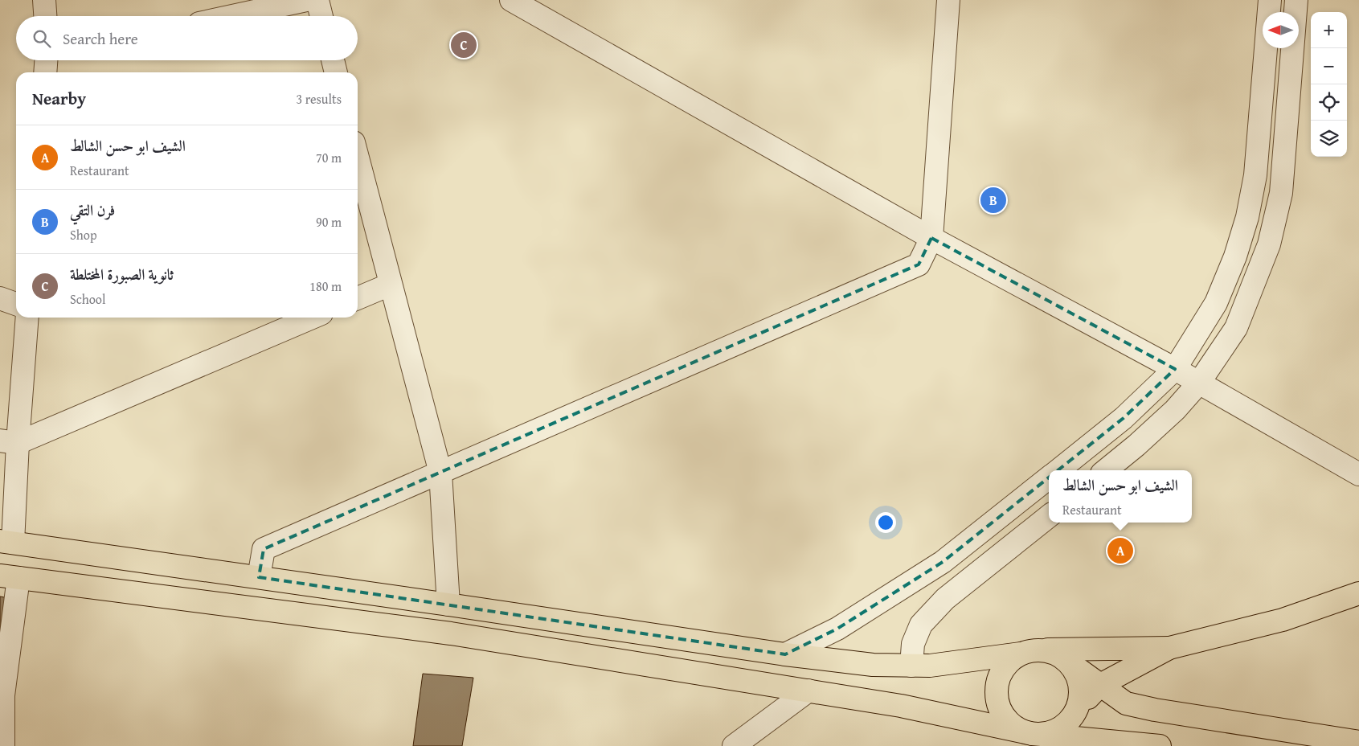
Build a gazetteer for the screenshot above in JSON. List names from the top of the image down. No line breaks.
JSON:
{"north":"left","page":{"map_buttons":["+","−"],"search":"Search here","pins":["C","B","A"],"heading":["Nearby","3 results"],"list":[{"mark":"A","name":"الشيف ابو حسن الشالط","note":"Restaurant","value":"70 m"},{"mark":"B","name":"فرن التقي","note":"Shop","value":"90 m"},{"mark":"C","name":"ثانوية الصبورة المختلطة","note":"School","value":"180 m"}],"popup":["الشيف ابو حسن الشالط","Restaurant"]}}
